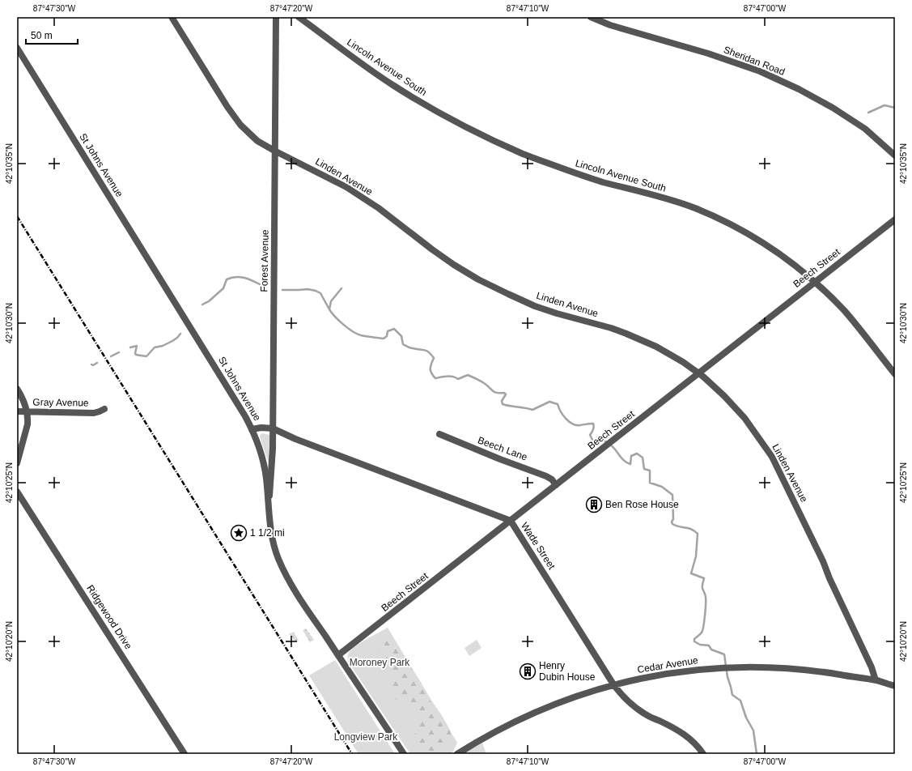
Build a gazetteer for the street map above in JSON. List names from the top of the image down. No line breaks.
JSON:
{"streets":{"street":["Sheridan Road","Lincoln Avenue South","St Johns Avenue","Linden Avenue","Forest Avenue","Beech Street","Gray Avenue","Beech Lane","Wade Street","Ridgewood Drive","Cedar Avenue"]},"crossings":[["Lincoln Avenue South","Beech Street"],["St Johns Avenue","Forest Avenue"],["St Johns Avenue","Beech Street"],["St Johns Avenue","Wade Street"],["Linden Avenue","Forest Avenue"],["Linden Avenue","Beech Street"],["Linden Avenue","Cedar Avenue"],["Forest Avenue","Wade Street"],["Beech Street","Beech Lane"],["Beech Street","Wade Street"],["Wade Street","Cedar Avenue"]],"parks":["Moroney Park","Longview Park"],"places":{"building":["Ben Rose House","Henry Dubin House"],"place":["1 1/2 mi"]},"scale_bar":"50 m","coordinates":["87°47'30\"W","87°47'20\"W","87°47'10\"W","87°47'00\"W","42°10'35\"N","42°10'30\"N","42°10'25\"N","42°10'20\"N"]}
